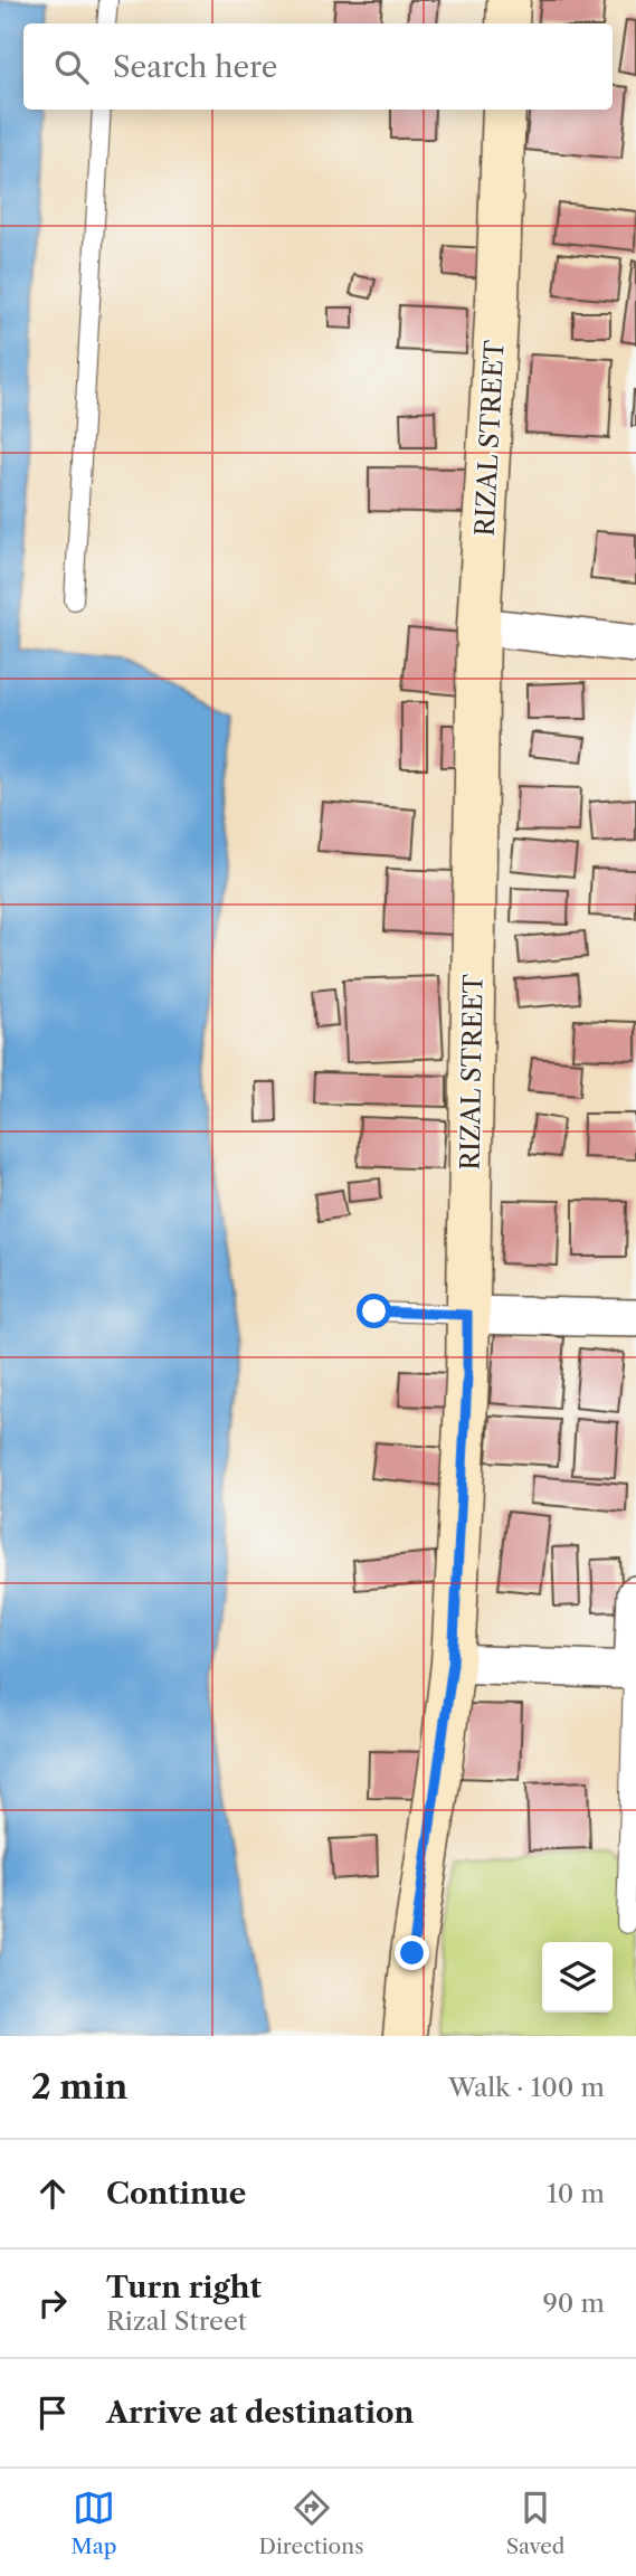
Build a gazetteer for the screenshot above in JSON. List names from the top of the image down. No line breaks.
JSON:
{"streets":{"street":["RIZAL STREET"]},"page":{"search":"Search here","heading":["2 min","Walk · 100 m"],"list":[["Continue","10 m"],["Turn right","Rizal Street","90 m"],"Arrive at destination"],"nav":["Map","Directions","Saved"]}}
